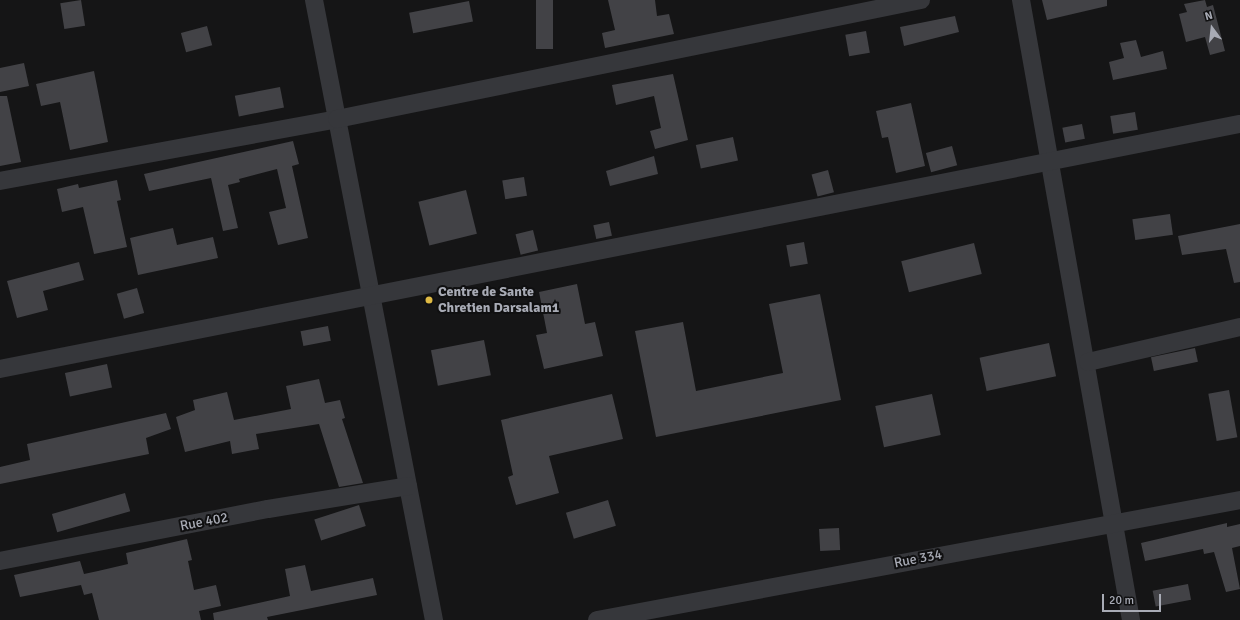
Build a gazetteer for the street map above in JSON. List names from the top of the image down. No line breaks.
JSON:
{"streets":{"street":["Rue 402","Rue 334"]},"places":["Centre de Sante Chretien Darsalam1"],"scale_bar":"20 m","north":"top"}
